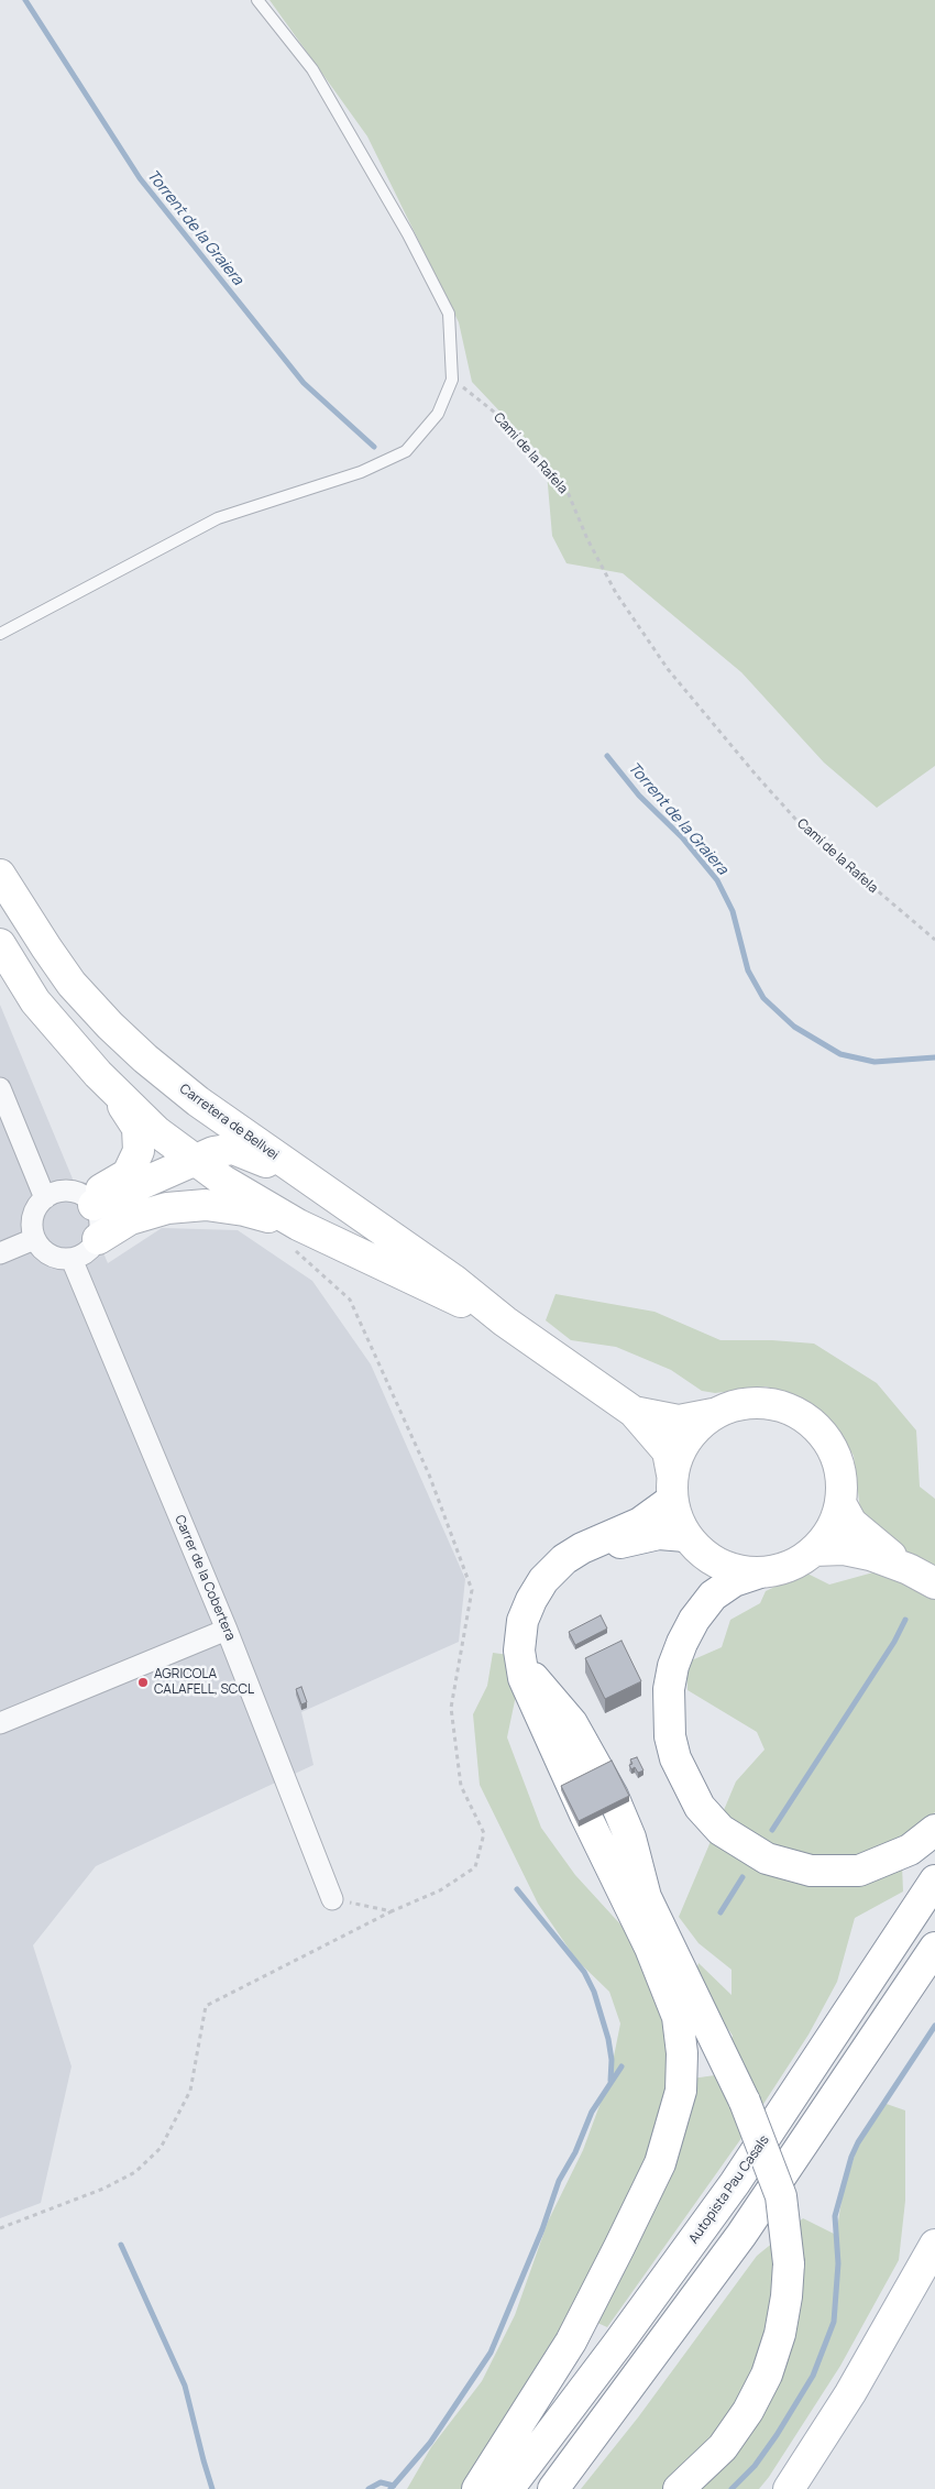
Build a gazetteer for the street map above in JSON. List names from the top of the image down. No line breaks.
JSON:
{"streets":{"main road":["Carretera de Bellvei","Autopista Pau Casals"],"street":["Carrer de la Cobertera"],"path":["Camí de la Rafela"]},"water":["Torrent de la Graiera"],"places":["AGRICOLA CALAFELL, SCCL"]}
